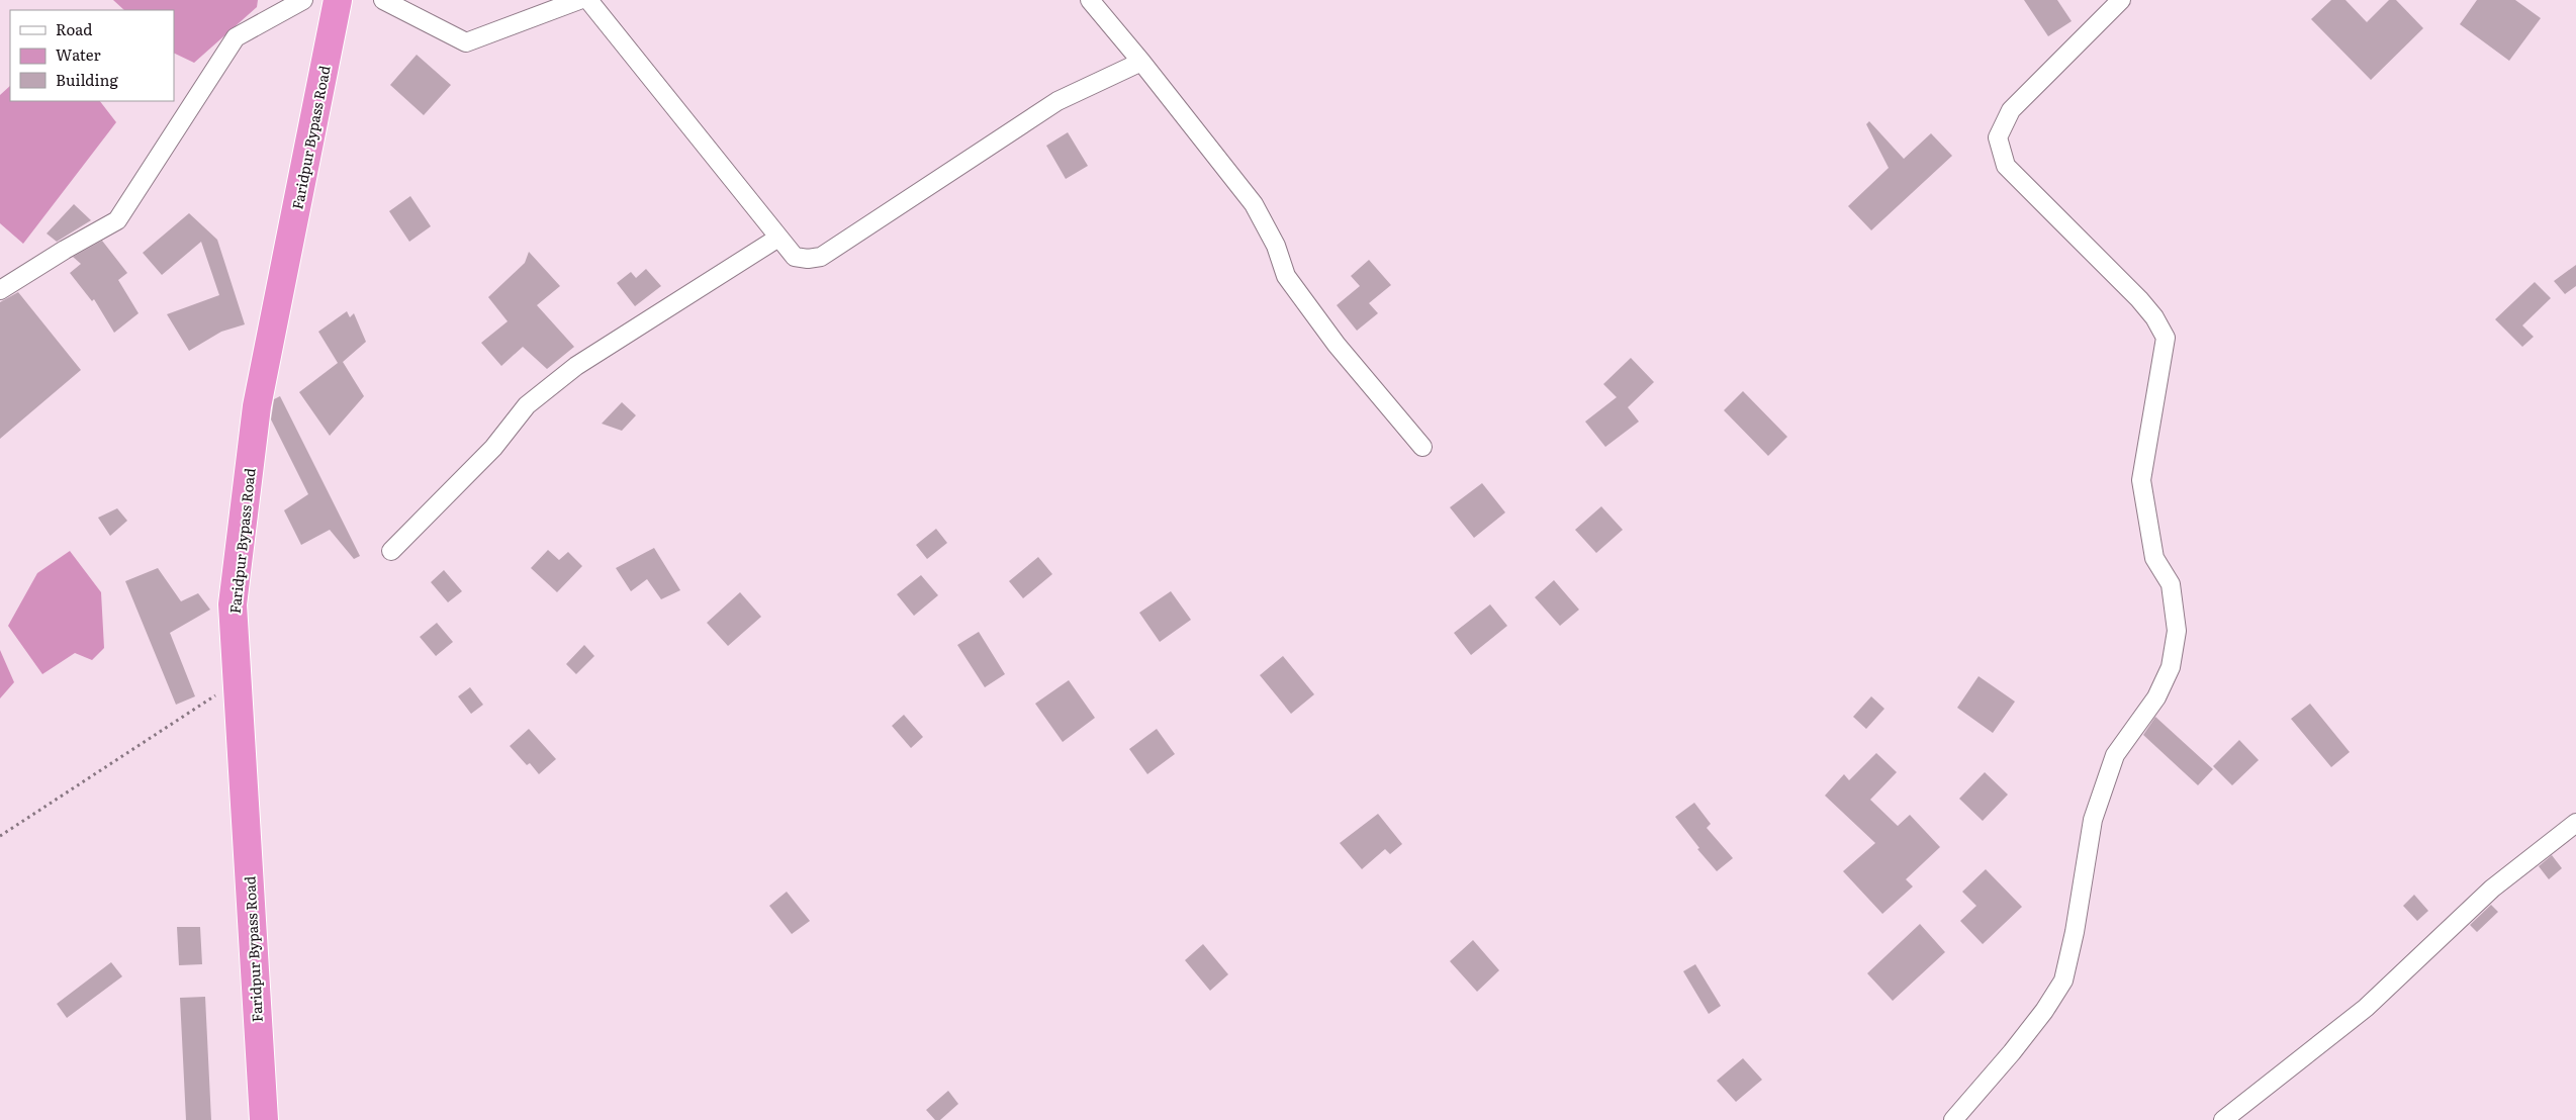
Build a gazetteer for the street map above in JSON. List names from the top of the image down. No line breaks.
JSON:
{"streets":{"highway":["Faridpur Bypass Road"]},"legend":["Road","Water","Building"]}
